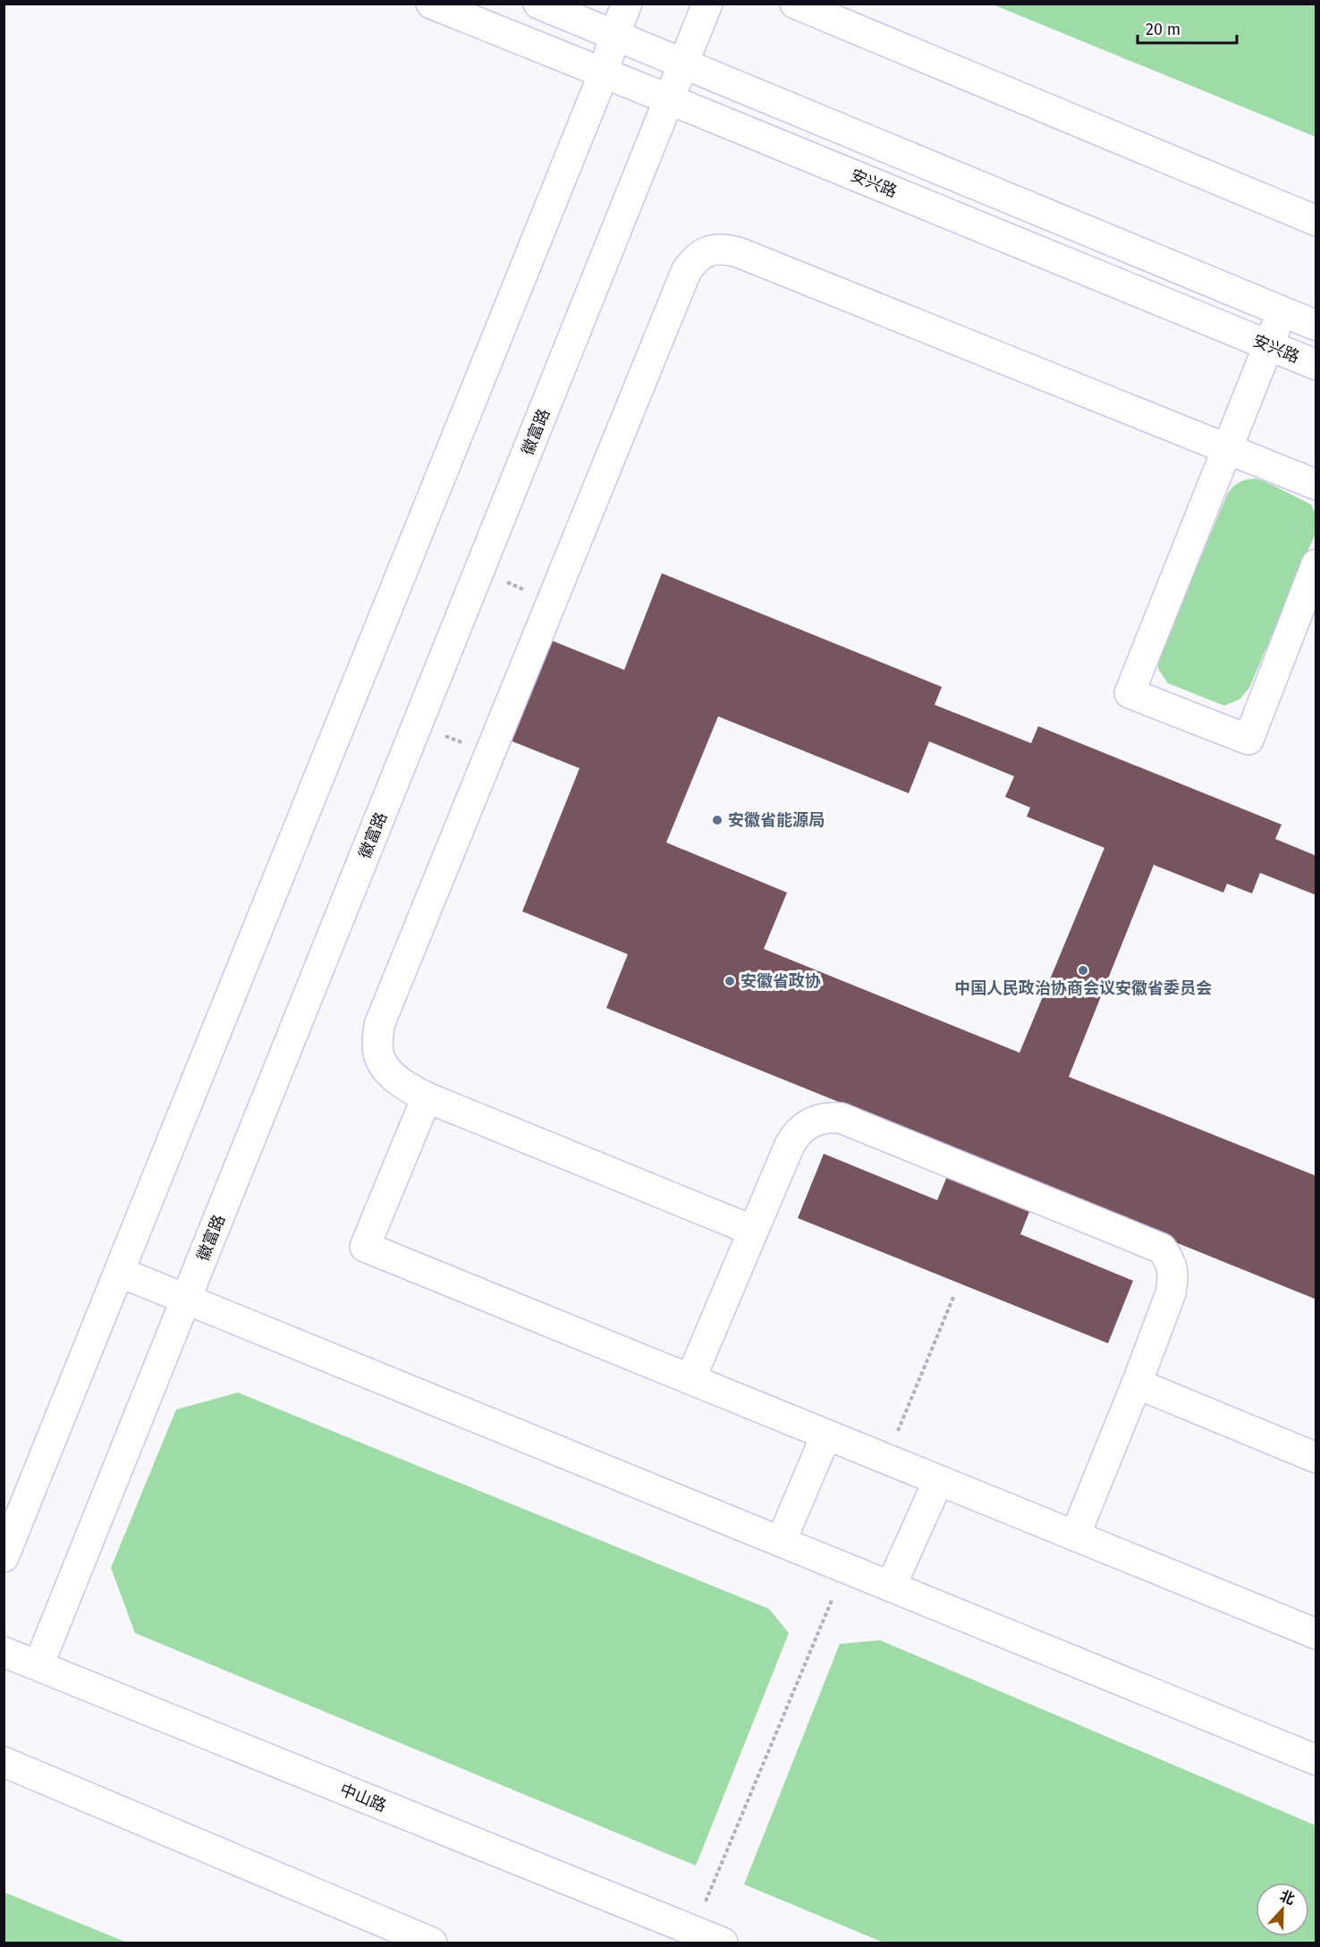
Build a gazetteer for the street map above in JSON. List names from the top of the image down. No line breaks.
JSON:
{"streets":{"street":["安兴路","徽富路","中山路"]},"crossings":[["安兴路","徽富路"],["徽富路","中山路"]],"places":["安徽省能源局","中国人民政治协商会议安徽省委员会","安徽省政协"],"scale_bar":"20 m","north":"top"}
